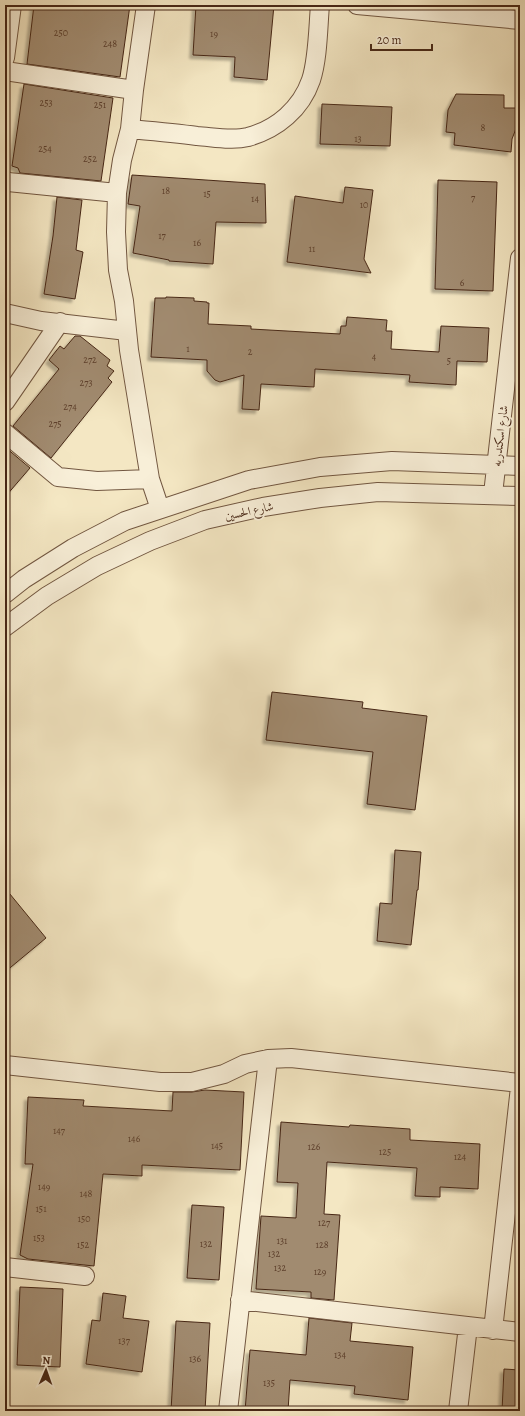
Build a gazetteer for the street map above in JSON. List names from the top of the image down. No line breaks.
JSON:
{"streets":{"street":["شارع اسكندريه","شارع الحسين"]},"crossings":[["شارع اسكندريه","شارع الحسين"]],"house_numbers":["250","19","248","253","251","8","13","254","252","18","15","7","14","10","17","16","11","6","1","2","4","272","5","273","274","275","147","146","145","126","125","124","149","148","151","150","127","153","131","132","152","128","132","132","129","137","134","136","135"],"scale_bar":"20 m","north":"top"}
